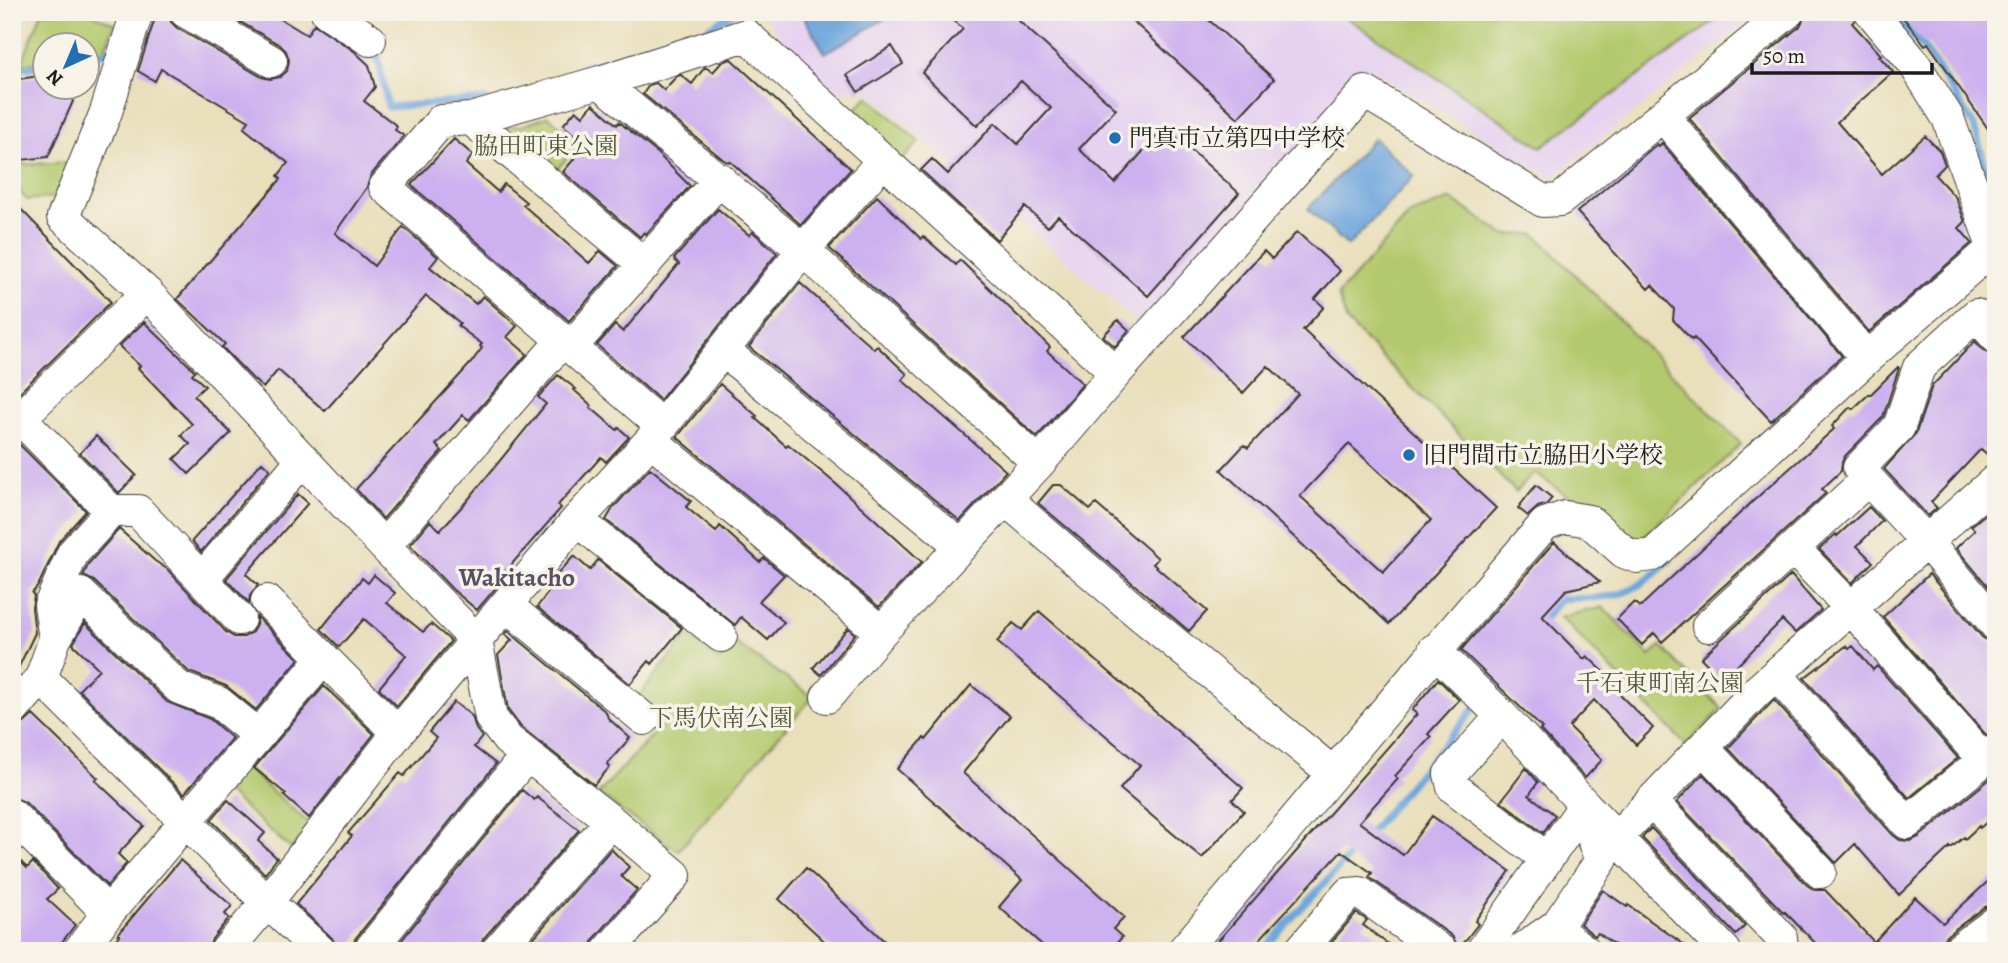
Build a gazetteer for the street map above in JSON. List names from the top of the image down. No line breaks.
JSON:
{"districts":["Wakitacho"],"parks":["脇田町東公園","千石東町南公園","下馬伏南公園"],"places":["門真市立第四中学校","旧門間市立脇田小学校"],"scale_bar":"50 m","north":"bottom left"}
